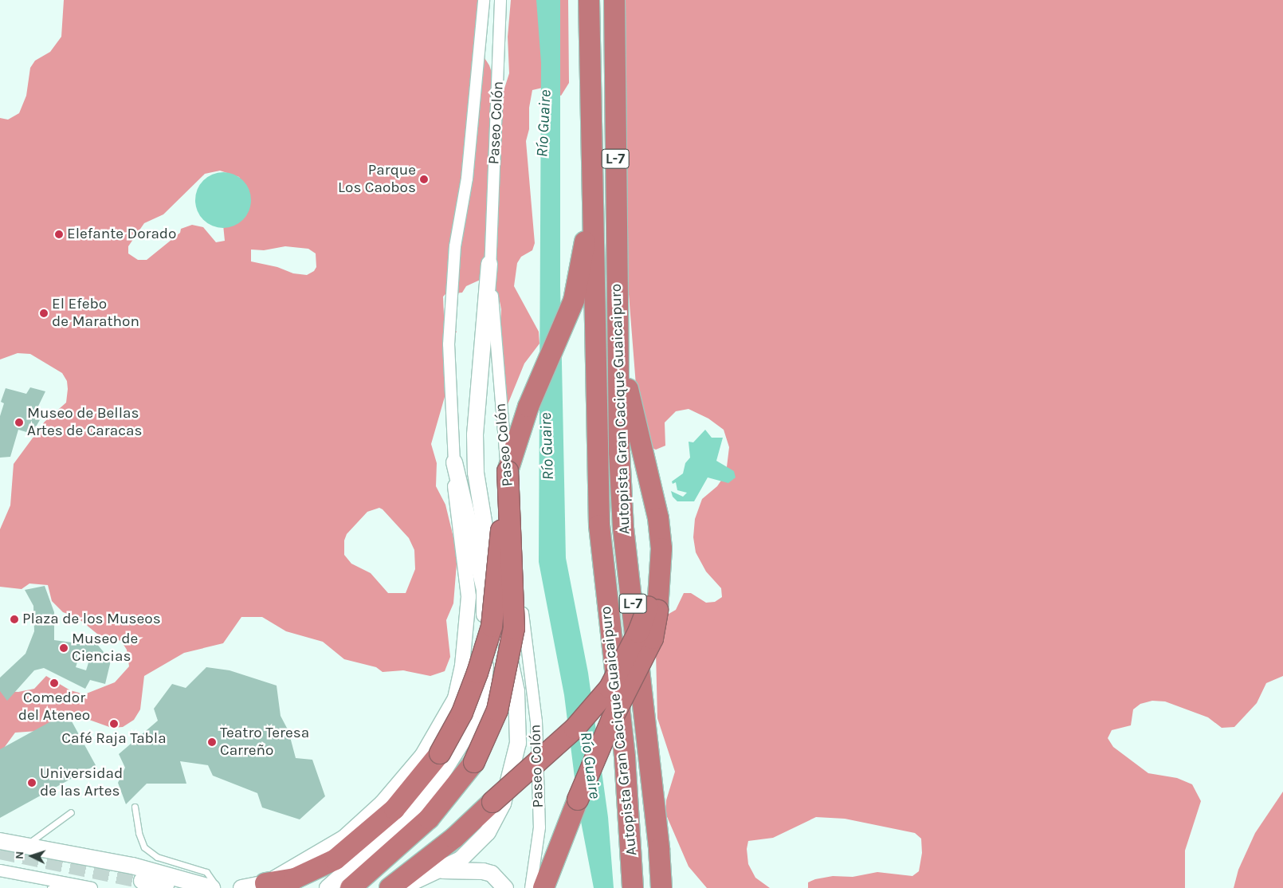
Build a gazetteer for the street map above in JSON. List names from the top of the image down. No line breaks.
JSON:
{"streets":{"highway":["L-7","Autopista Gran Cacique Guaicaipuro"],"street":["Paseo Colón"]},"water":["Río Guaire"],"places":["Parque Los Caobos","Elefante Dorado","El Efebo de Marathon","Museo de Bellas Artes de Caracas","Plaza de los Museos","Museo de Ciencias","Comedor del Ateneo","Café Raja Tabla","Teatro Teresa Carreño","Universidad de las Artes"],"north":"left"}
